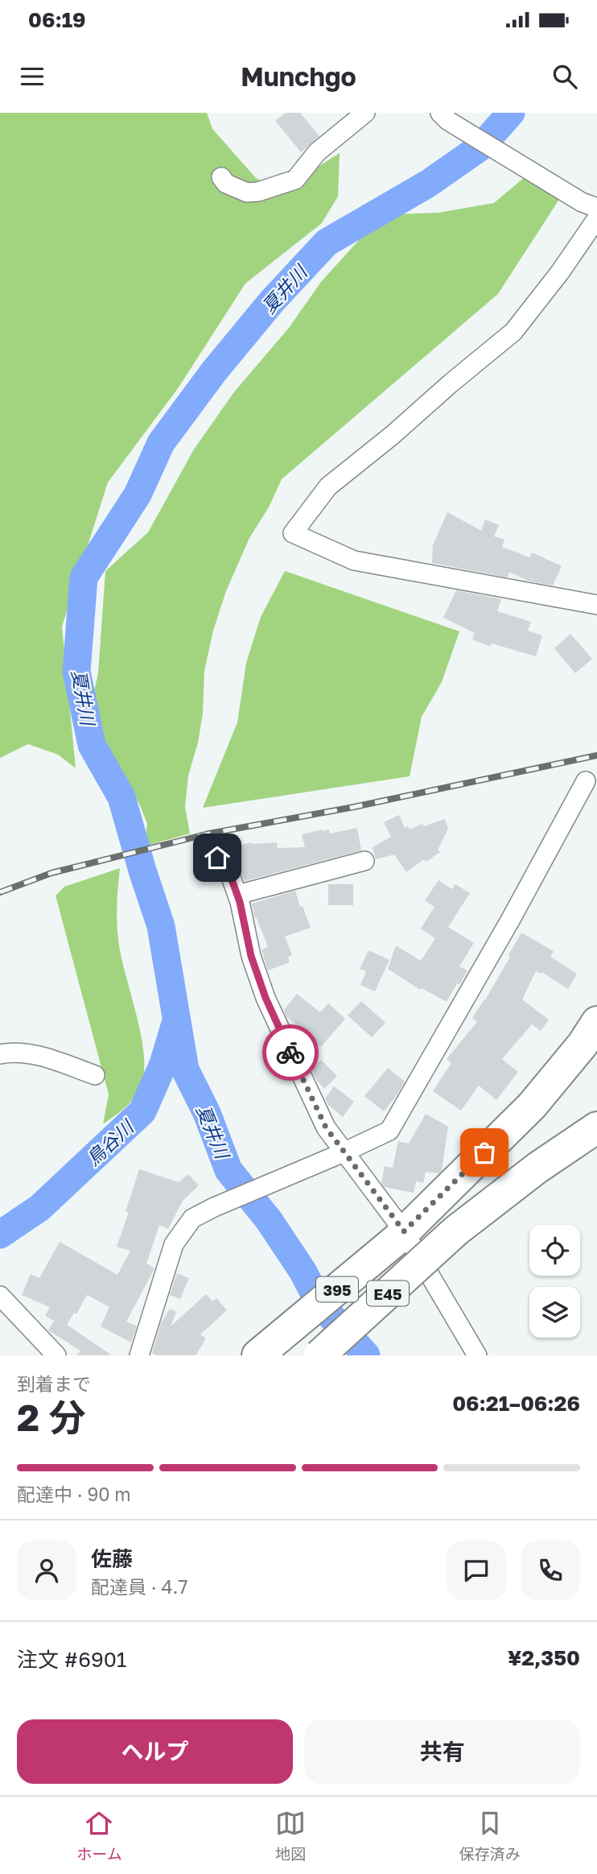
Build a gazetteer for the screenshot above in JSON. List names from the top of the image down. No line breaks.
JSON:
{"streets":{"highway":["395","E45"]},"water":["夏井川","鳥谷川"],"page":{"status":"06:19","header":"Munchgo","heading":["2 分","到着まで","06:21–06:26"],"panel":["佐藤","配達員 · 4.7","注文 #6901","¥2,350"],"bar":"配達中 · 90 m","buttons":["ヘルプ","共有"],"tabs":["ホーム","地図","保存済み"]}}
